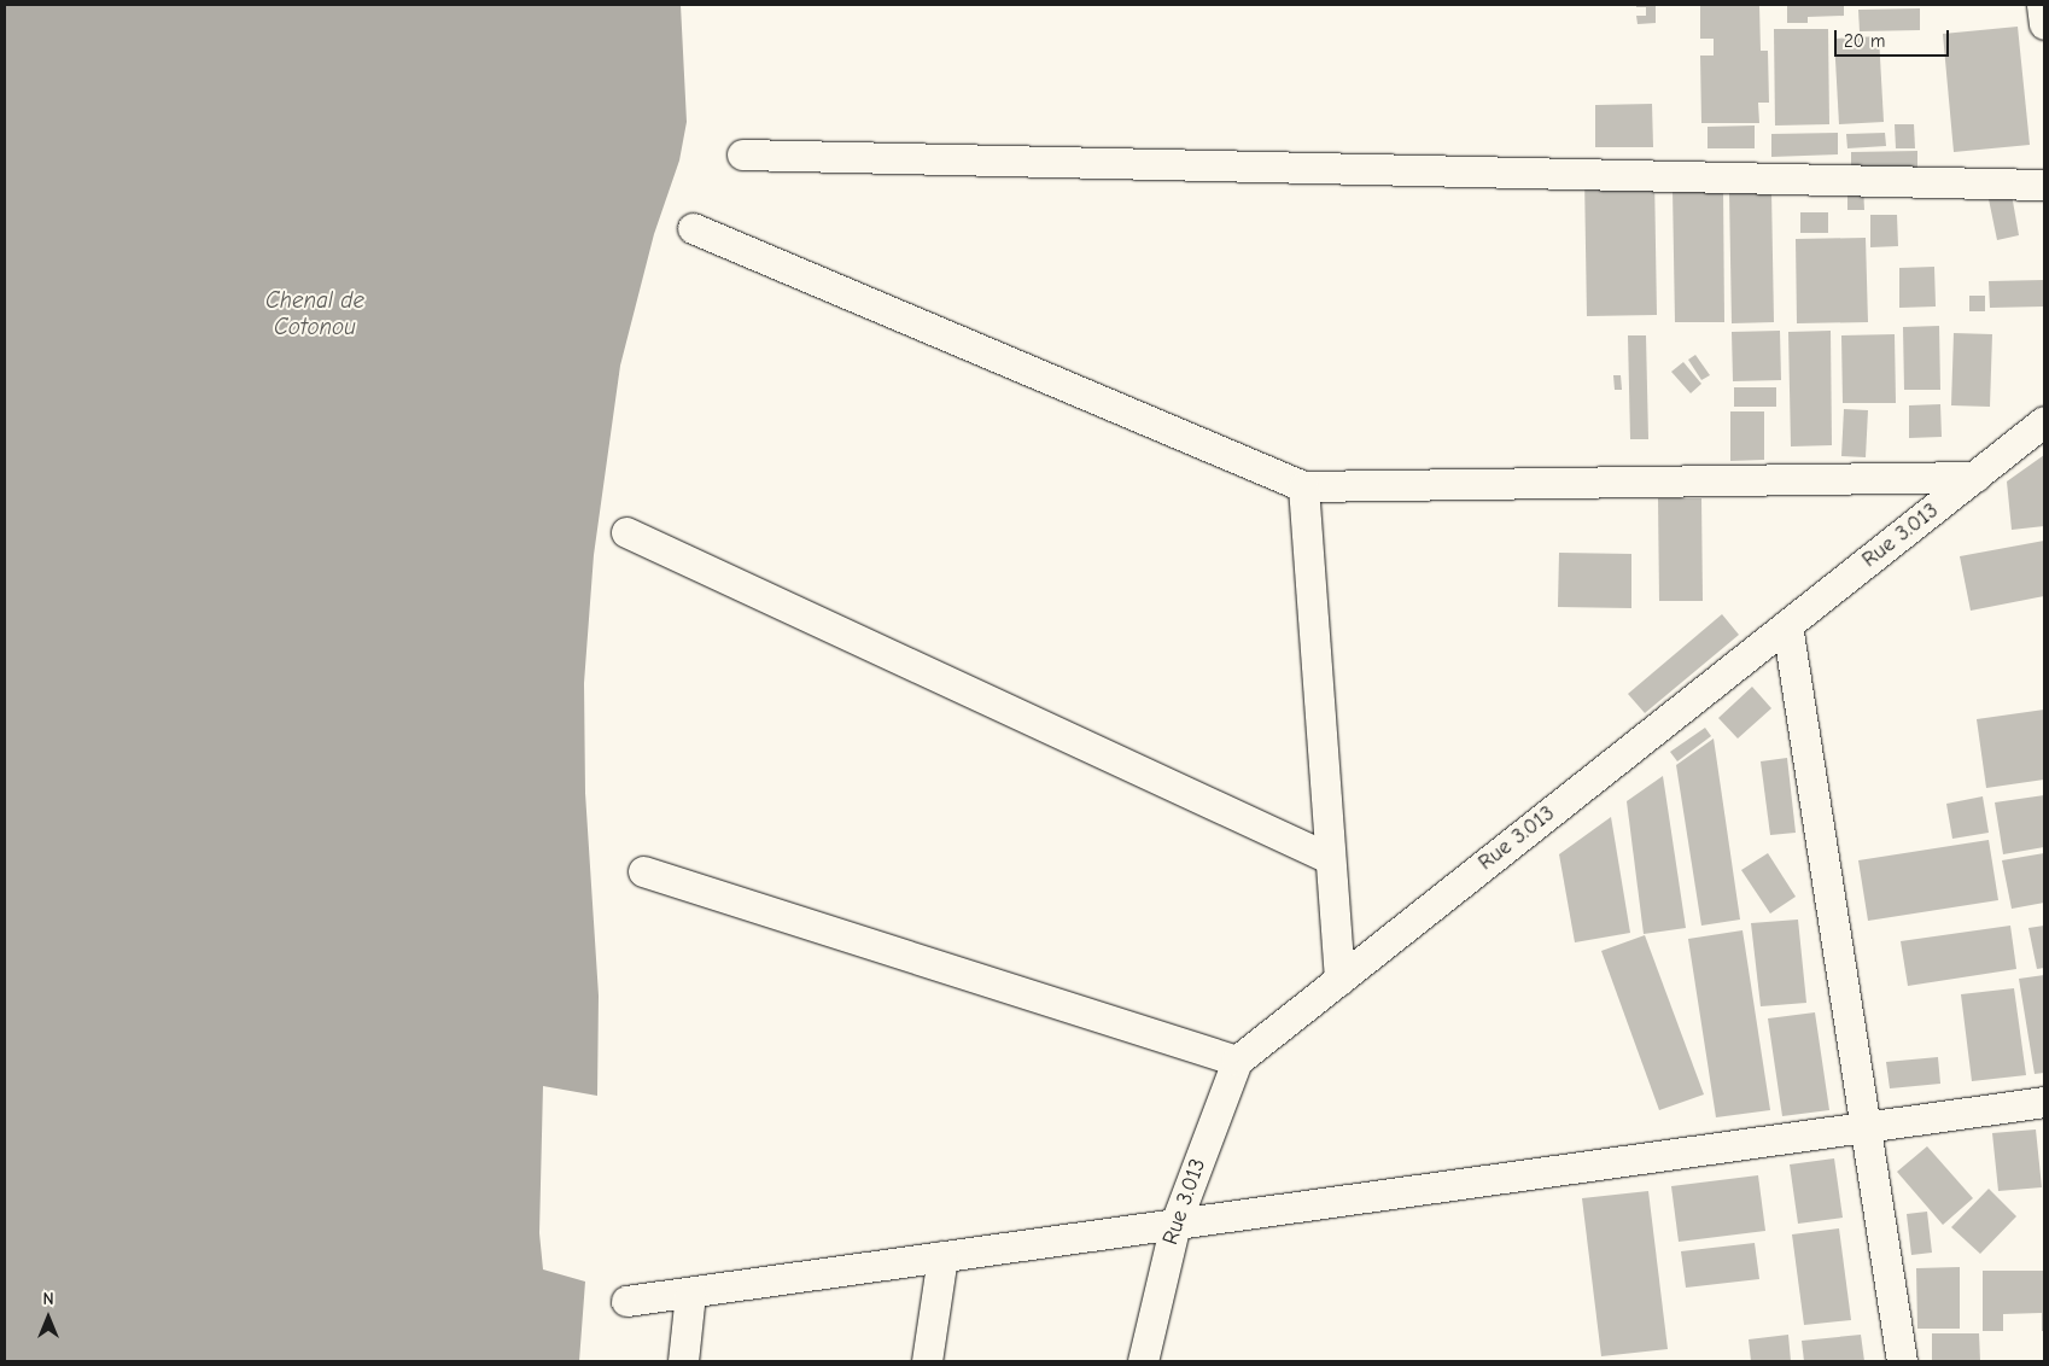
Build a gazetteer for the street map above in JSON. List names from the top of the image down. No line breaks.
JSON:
{"streets":{"street":["Rue 3.013"]},"water":["Chenal de Cotonou"],"scale_bar":"20 m","north":"top"}
